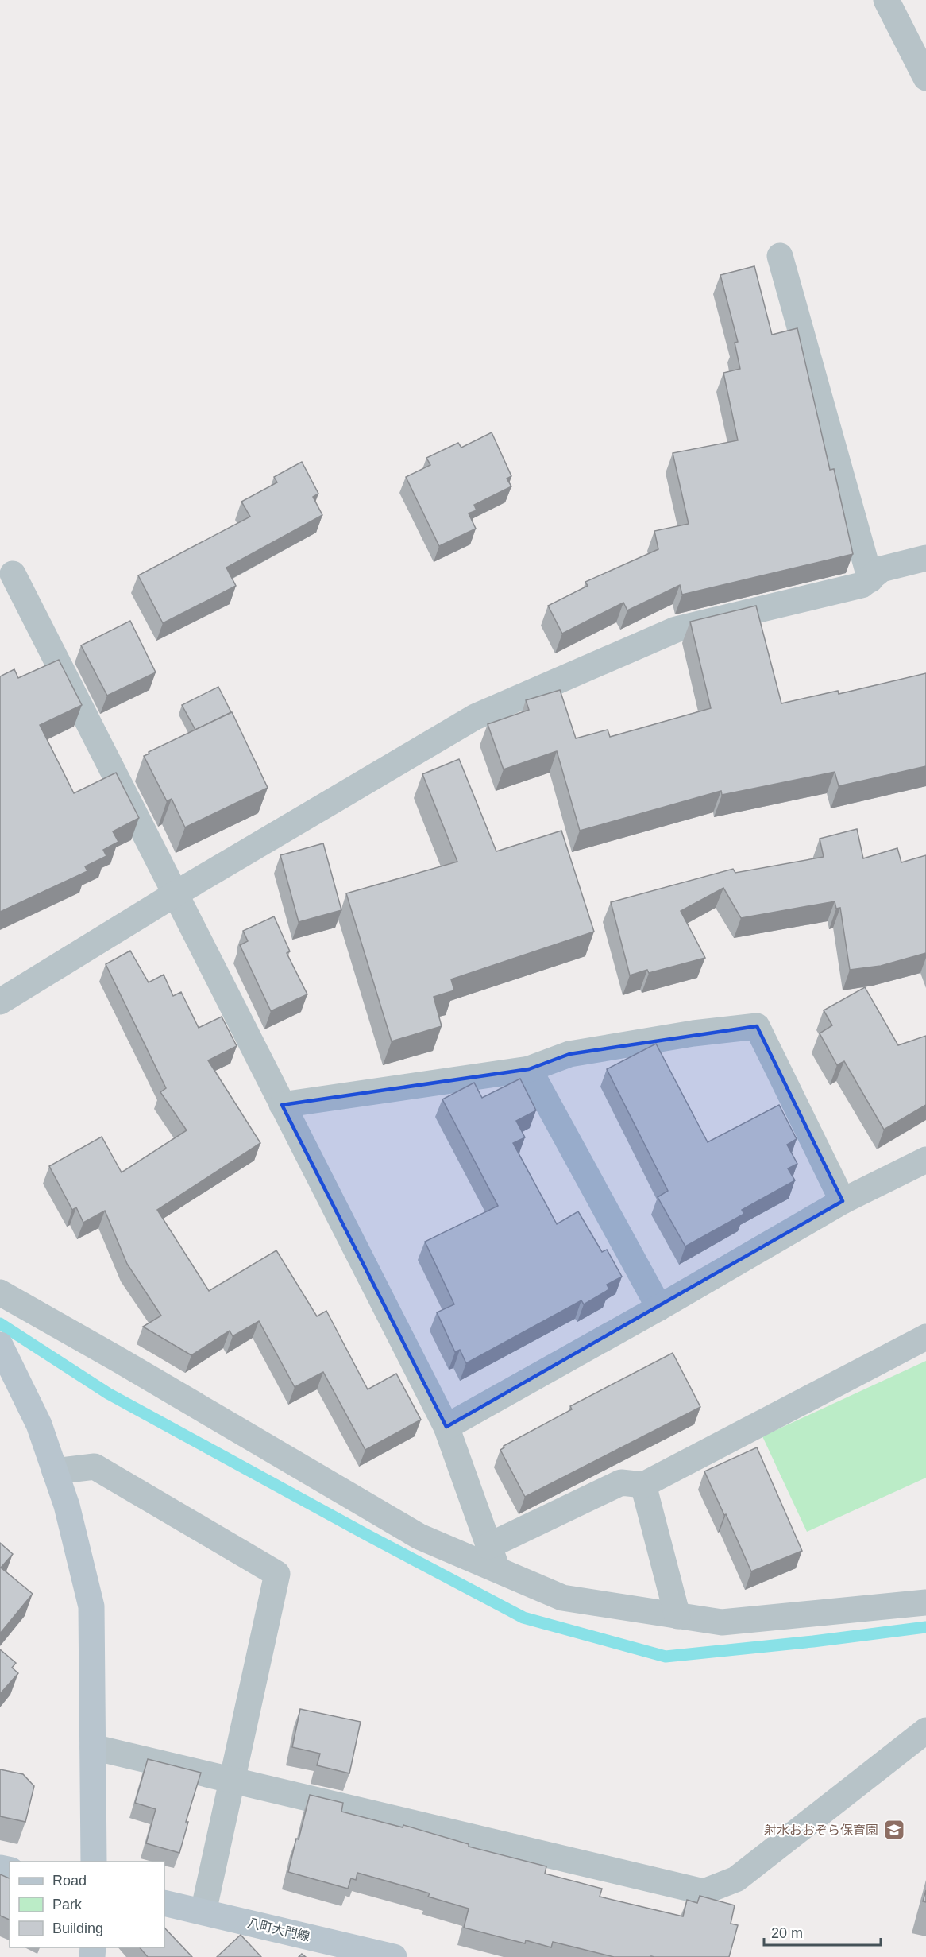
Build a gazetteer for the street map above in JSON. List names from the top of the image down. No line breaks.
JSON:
{"streets":{"street":["八町大門線"]},"places":{"school or university":["射水おおぞら保育園"]},"legend":["Road","Park","Building"],"scale_bar":"20 m"}
